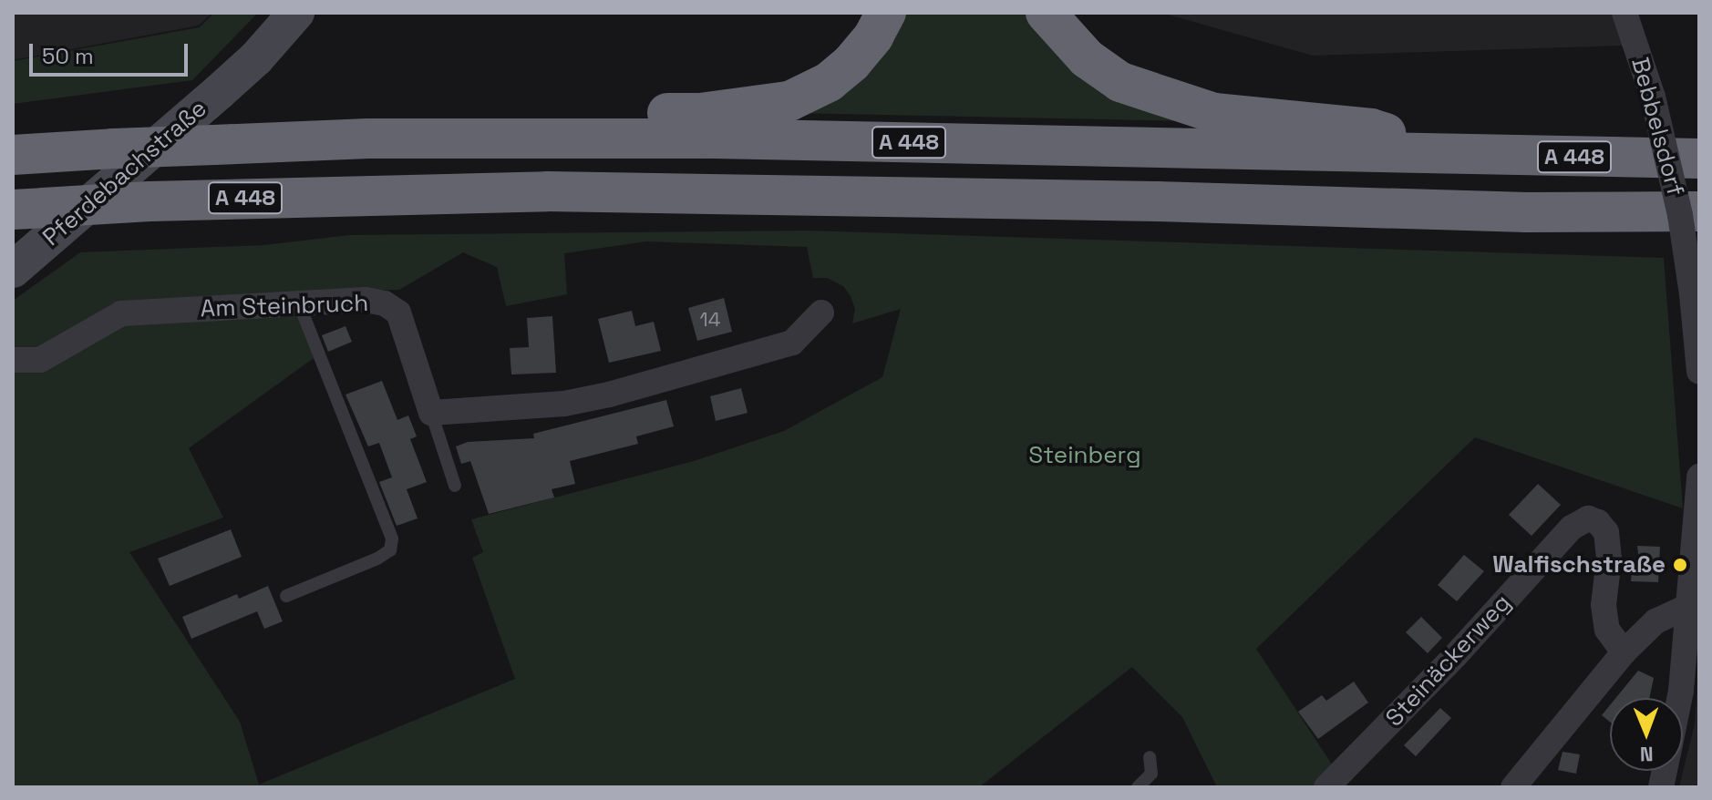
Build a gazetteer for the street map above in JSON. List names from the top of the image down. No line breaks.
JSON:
{"streets":{"highway":["A 448"],"main road":["Pferdebachstraße"],"street":["Bebbelsdorf","Am Steinbruch","Steinäckerweg"]},"parks":["Steinberg"],"places":["Walfischstraße"],"house_numbers":["14"],"scale_bar":"50 m","north":"bottom"}
